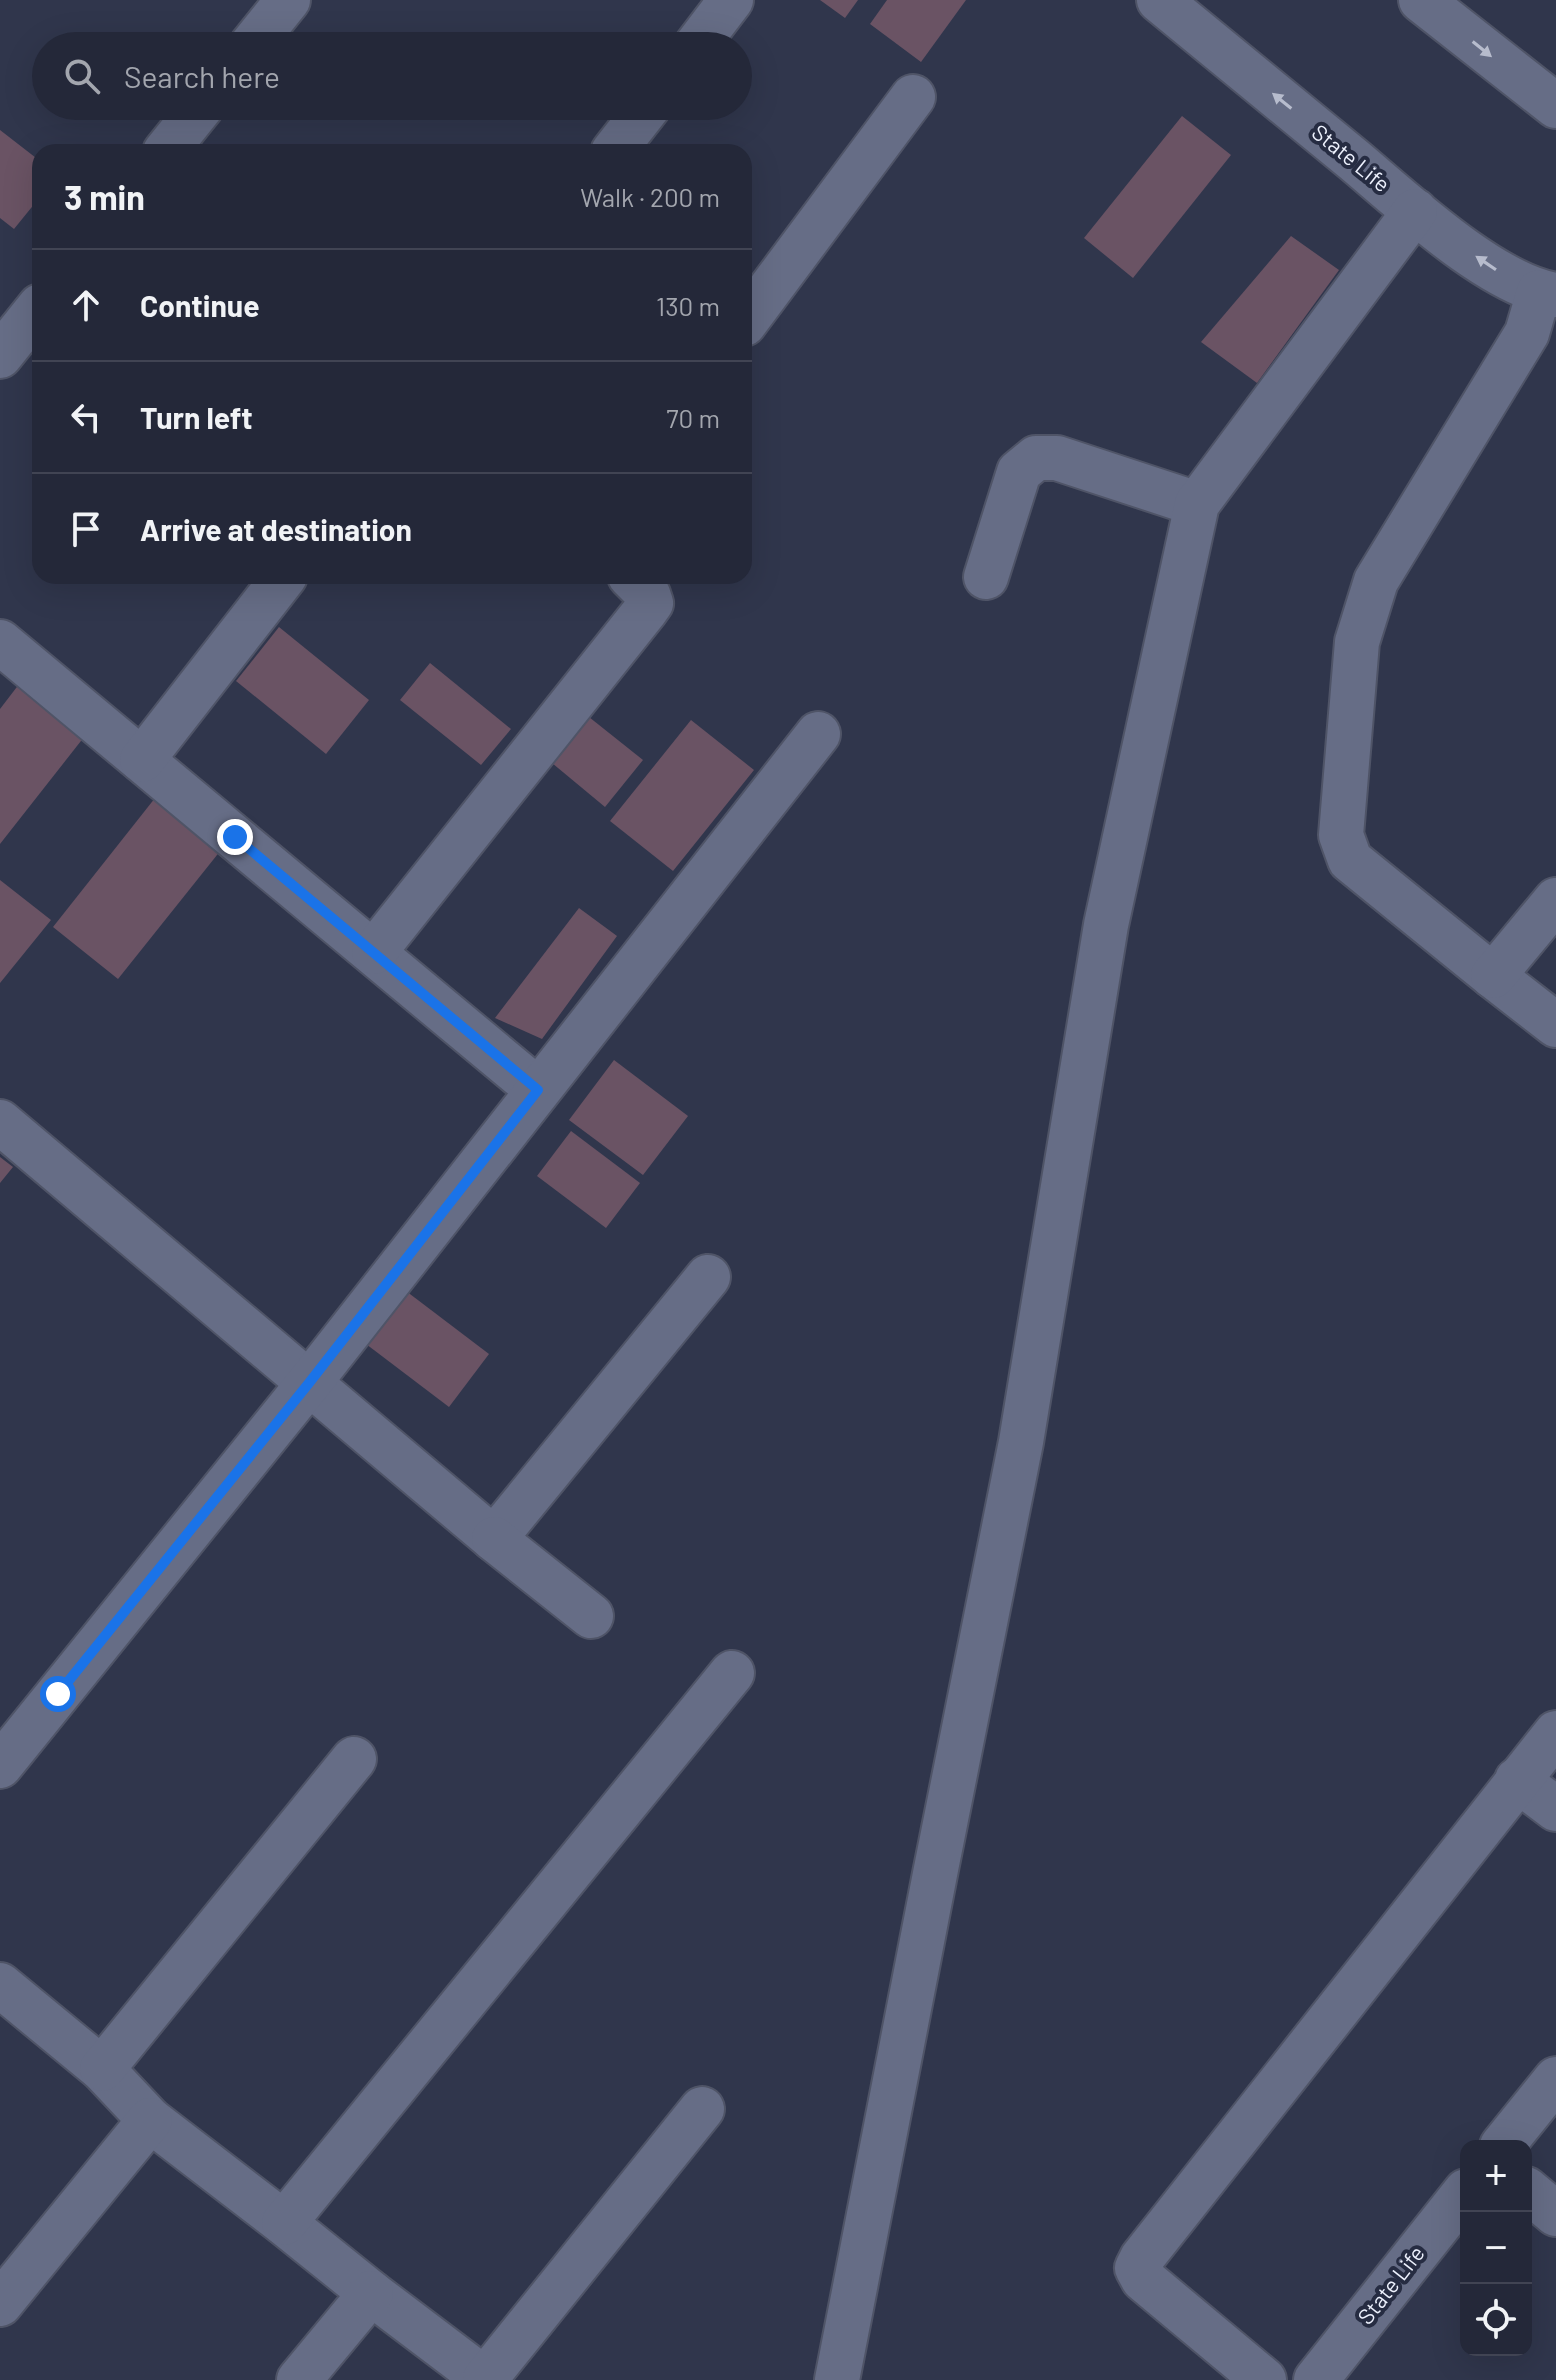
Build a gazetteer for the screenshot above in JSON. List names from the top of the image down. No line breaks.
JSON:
{"streets":{"street":["State Life"]},"page":{"search":"Search here","heading":["3 min","Walk · 200 m"],"list":[["Continue","130 m"],["Turn left","70 m"],"Arrive at destination"],"map_buttons":["+","−"]}}
